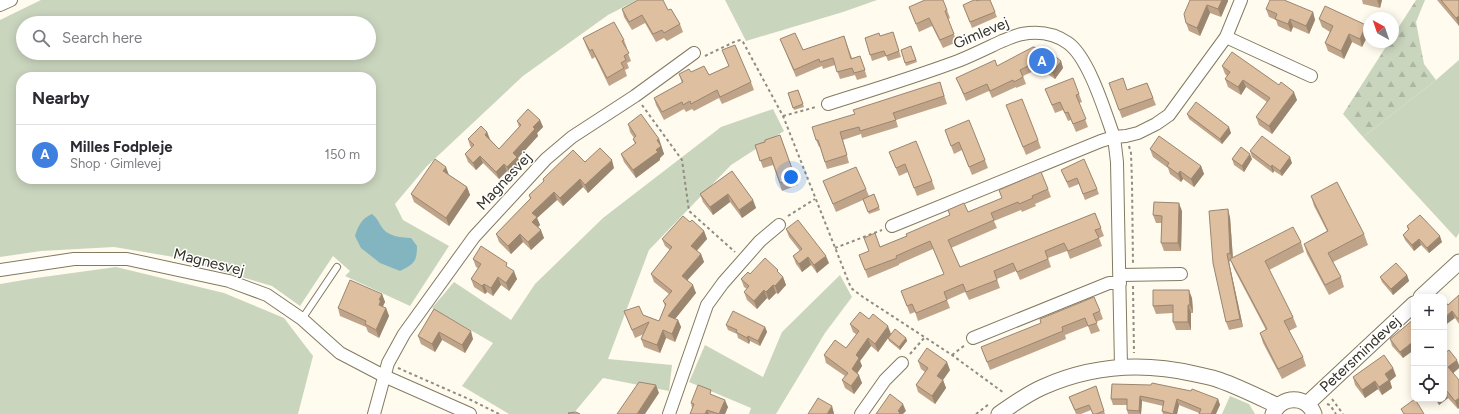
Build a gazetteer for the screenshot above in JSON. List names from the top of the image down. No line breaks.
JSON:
{"streets":{"street":["Gimlevej","Magnesvej","Petersmindevej"]},"north":"top left","page":{"search":"Search here","pins":"A","heading":"Nearby","list":[{"mark":"A","name":"Milles Fodpleje","note":"Shop · Gimlevej","value":"150 m"}],"map_buttons":["+","−"]}}
